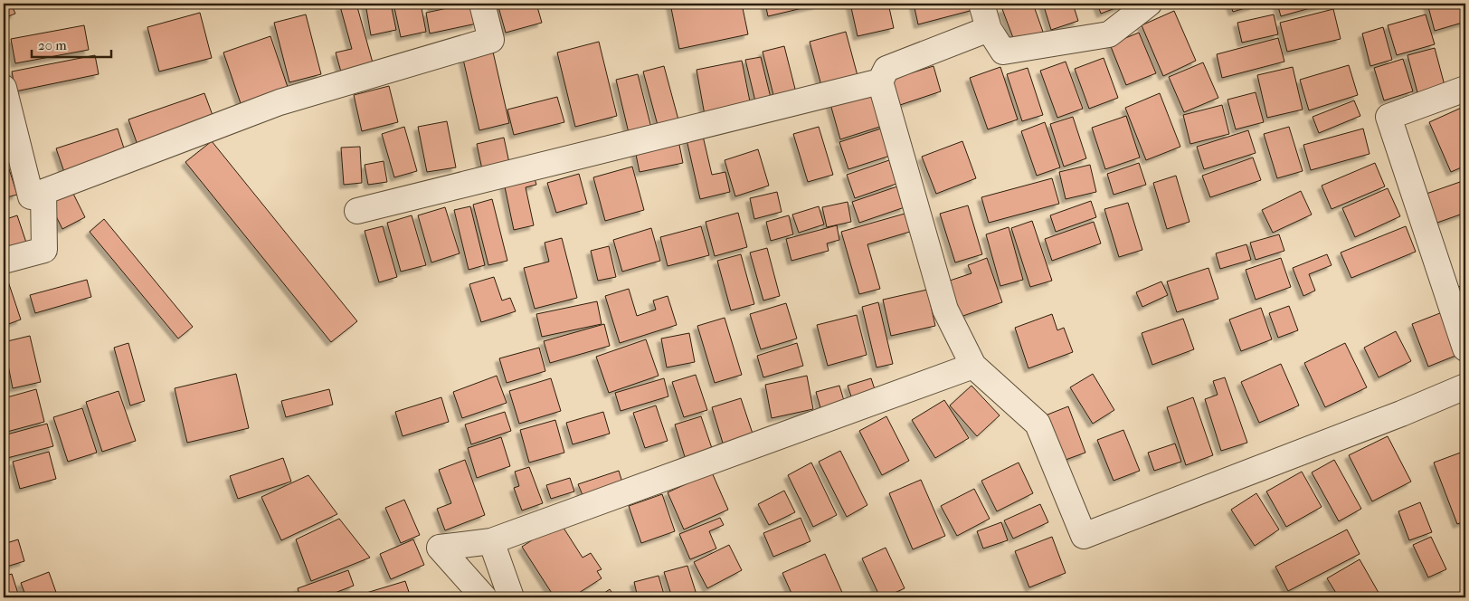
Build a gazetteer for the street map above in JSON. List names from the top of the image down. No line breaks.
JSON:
{"scale_bar":"20 m"}
